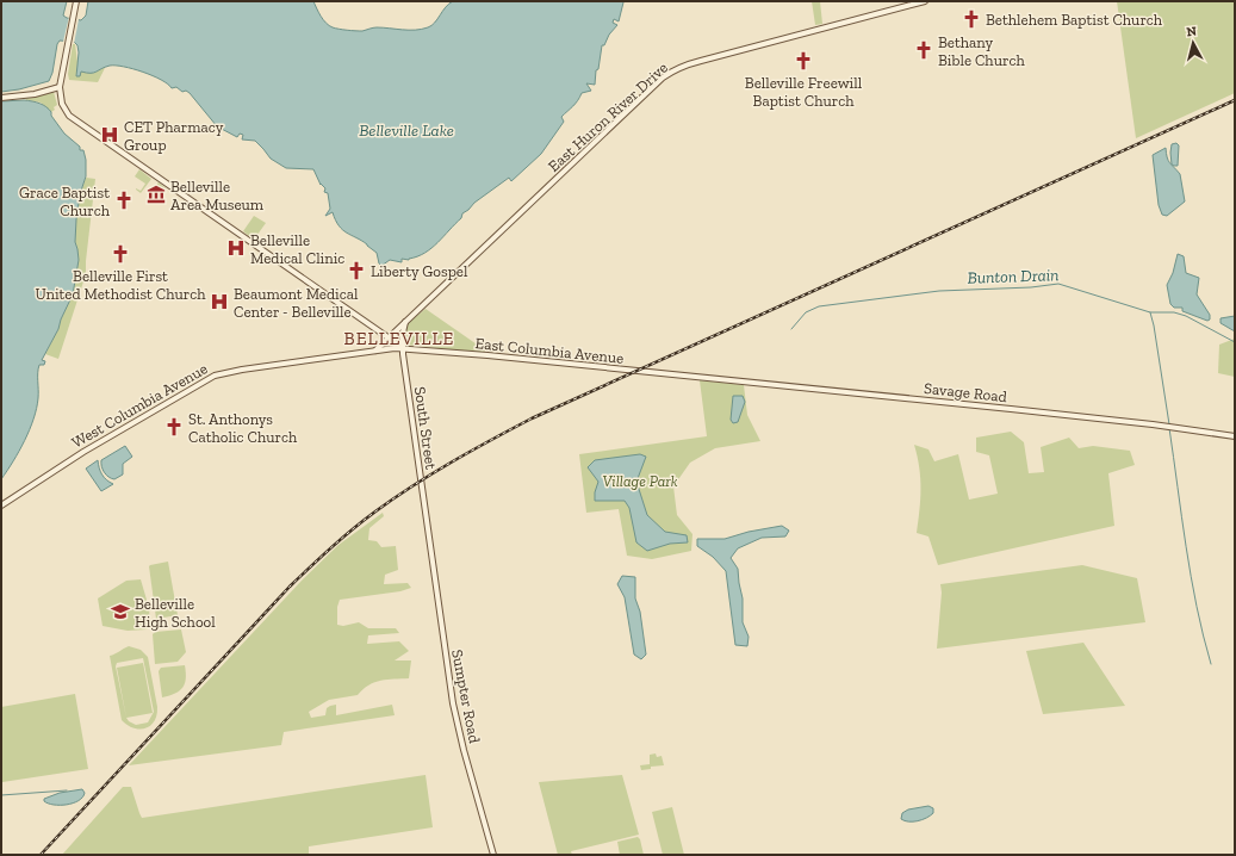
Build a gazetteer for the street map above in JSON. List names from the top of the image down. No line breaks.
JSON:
{"streets":{"main road":["East Huron River Drive","East Columbia Avenue","Savage Road","West Columbia Avenue","South Street","Sumpter Road"]},"crossings":[["East Huron River Drive","West Columbia Avenue"],["East Huron River Drive","South Street"],["East Columbia Avenue","Savage Road"],["East Columbia Avenue","West Columbia Avenue"],["East Columbia Avenue","South Street"],["West Columbia Avenue","South Street"],["South Street","Sumpter Road"]],"districts":["BELLEVILLE"],"water":["Belleville Lake","Bunton Drain"],"parks":["Village Park"],"places":{"church":["Bethlehem Baptist Church","Bethany Bible Church","Belleville Freewill Baptist Church","Grace Baptist Church","Belleville First United Methodist Church","Liberty Gospel","St. Anthonys Catholic Church"],"hospital":["CET Pharmacy Group","Belleville Medical Clinic","Beaumont Medical Center - Belleville"],"museum":["Belleville Area Museum"],"school or university":["Belleville High School"]},"north":"top"}
